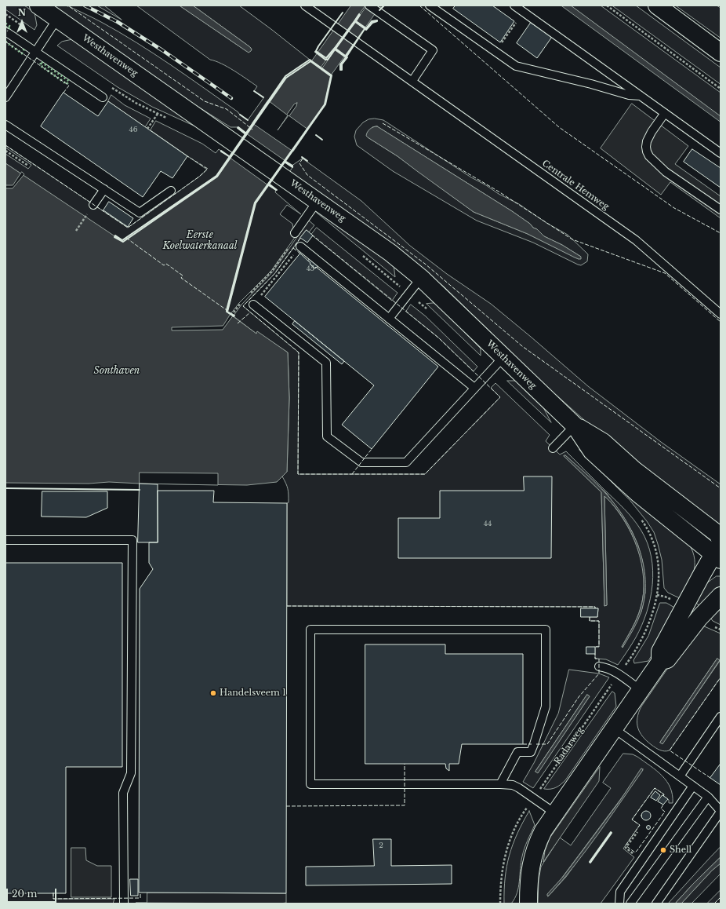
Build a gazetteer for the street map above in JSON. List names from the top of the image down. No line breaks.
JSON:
{"streets":{"street":["Westhavenweg"],"lane":["Centrale Hemweg"],"path":["Radarweg"]},"water":["Eerste Koelwaterkanaal","Sonthaven"],"places":["Handelsveem 1","Shell"],"house_numbers":["46","45","44","2"],"scale_bar":"20 m","north":"top"}
